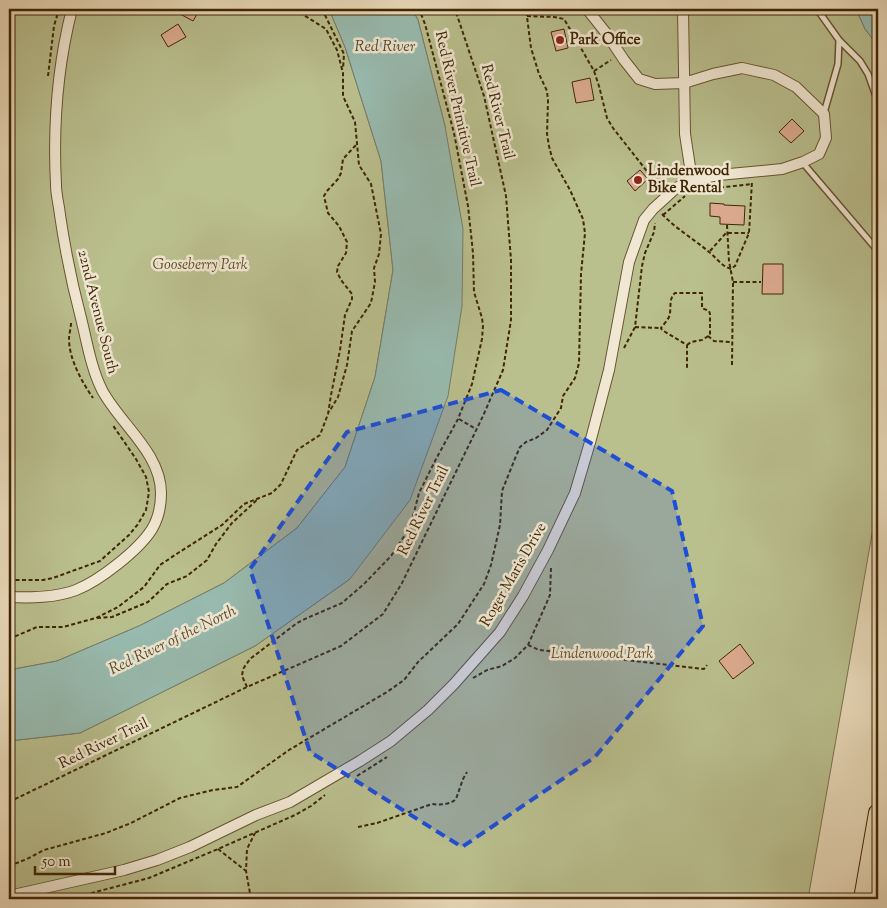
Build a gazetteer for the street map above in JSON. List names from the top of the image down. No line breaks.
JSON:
{"streets":{"street":["22nd Avenue South","Roger Maris Drive"],"path":["Red River Primitive Trail","Red River Trail"]},"crossings":[["Red River Primitive Trail","Red River Trail"]],"water":["Red River","Red River of the North"],"parks":["Gooseberry Park","Lindenwood Park"],"places":["Park Office","Lindenwood Bike Rental"],"scale_bar":"50 m"}
